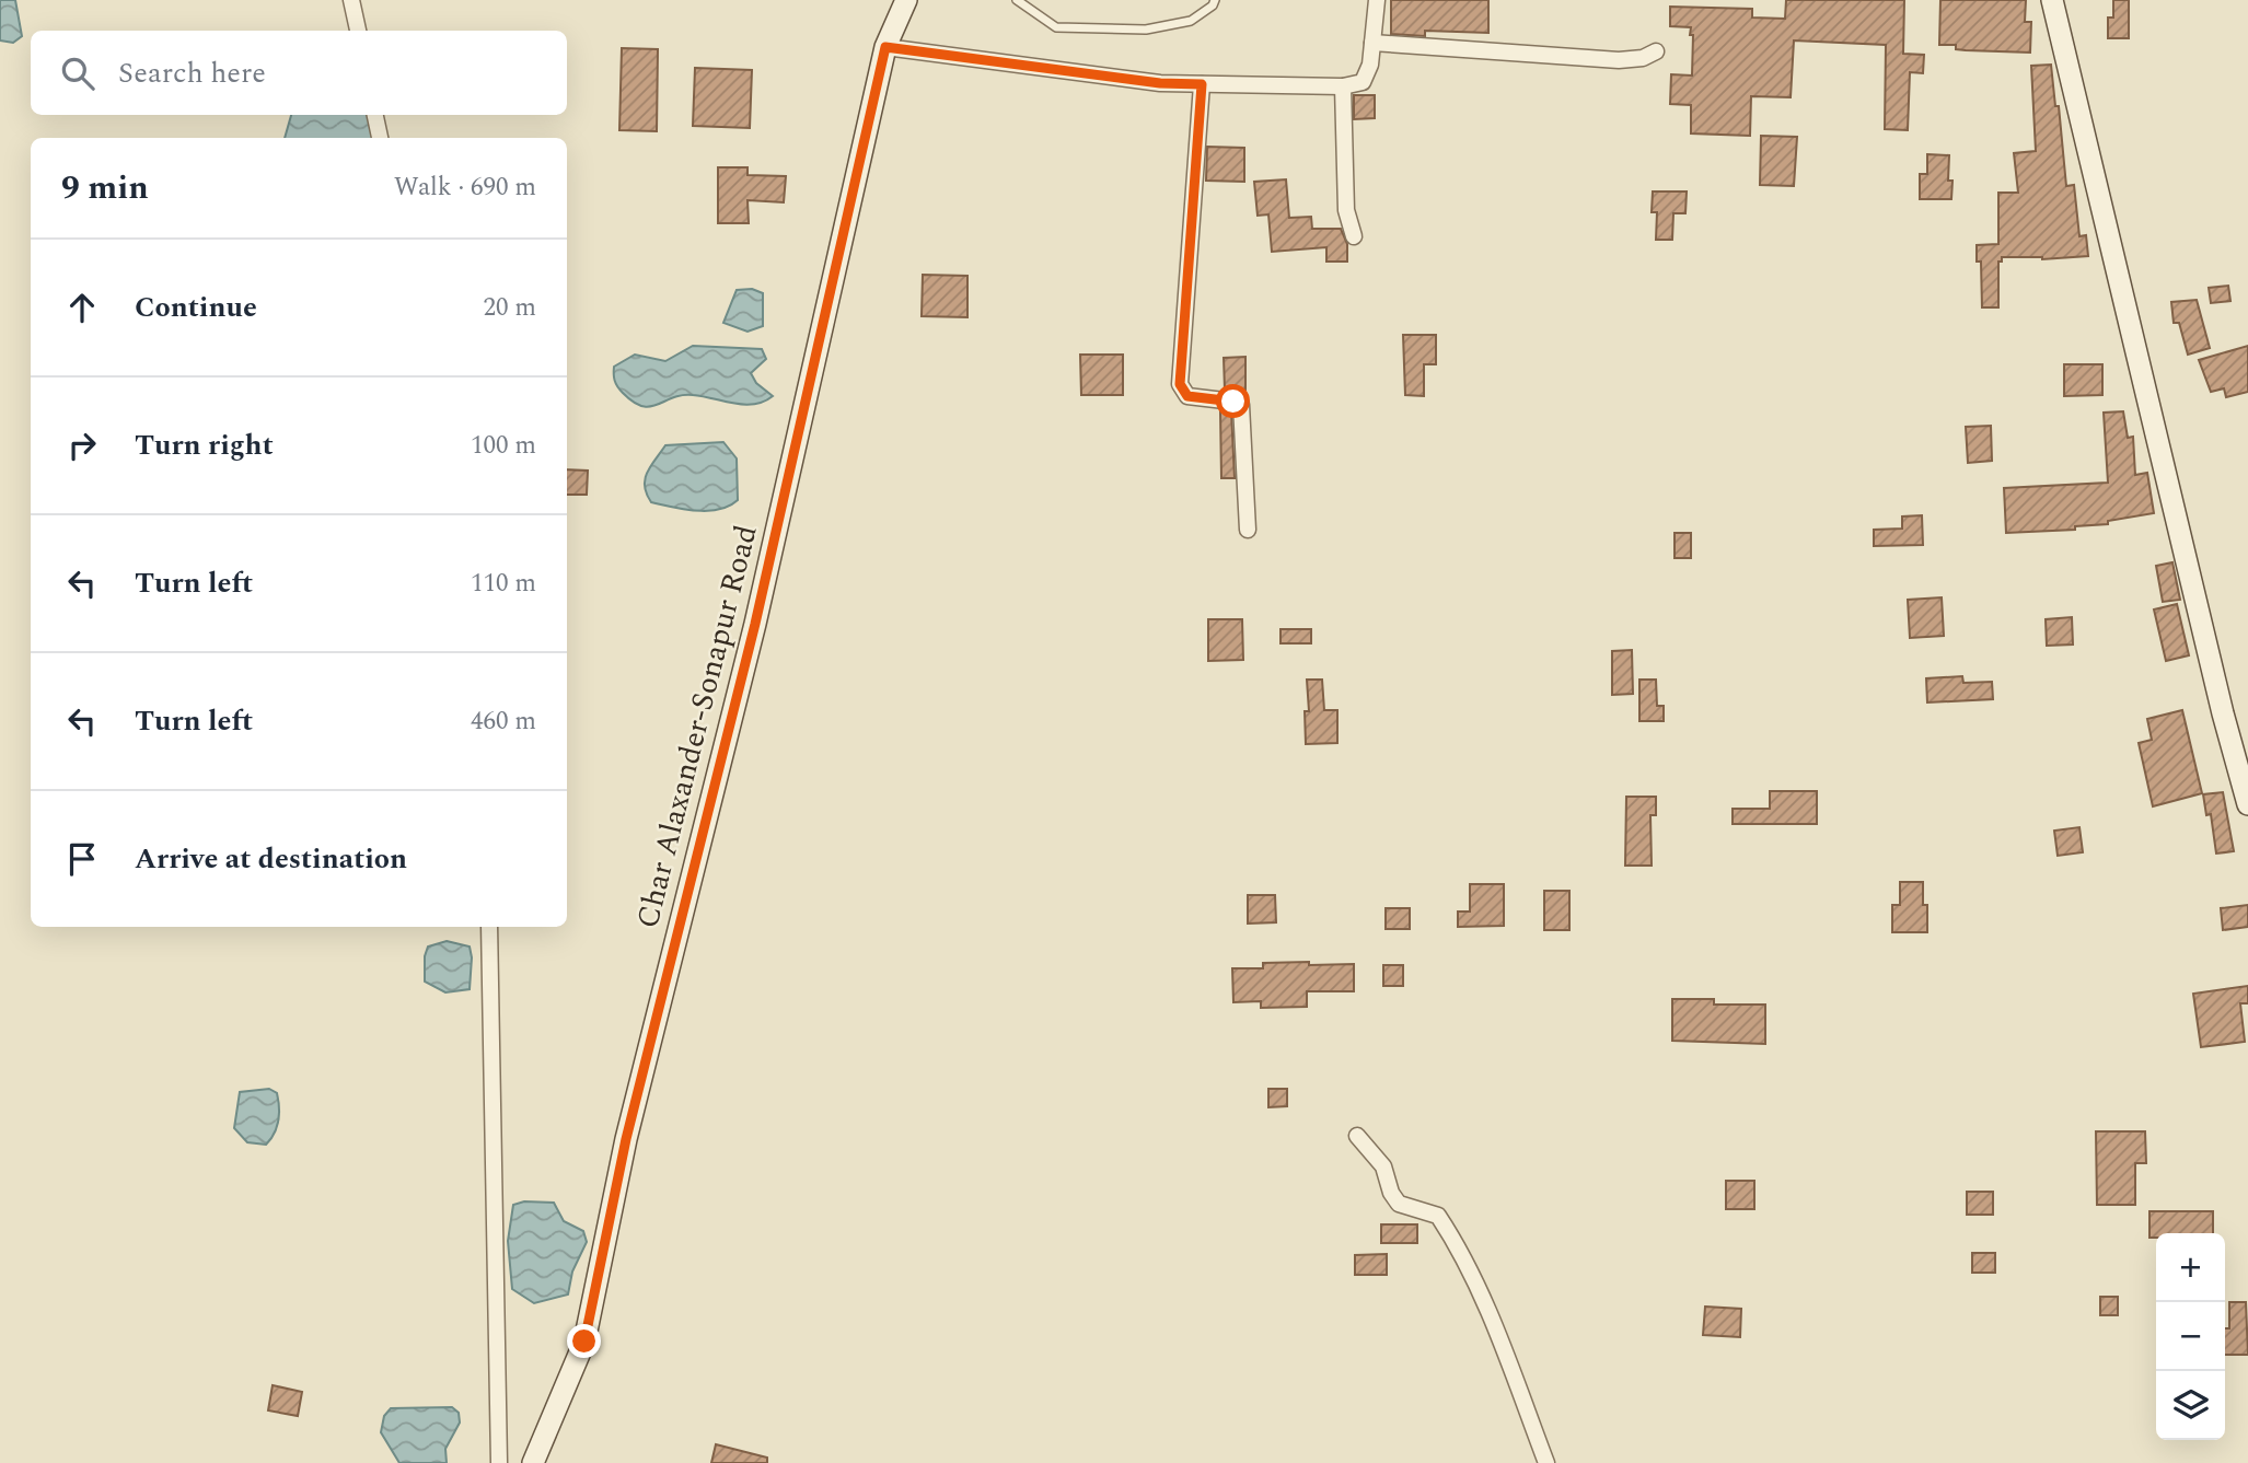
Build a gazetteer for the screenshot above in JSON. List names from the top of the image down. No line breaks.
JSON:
{"streets":{"main road":["Char Alaxander-Sonapur Road"]},"page":{"search":"Search here","heading":["9 min","Walk · 690 m"],"list":[["Continue","20 m"],["Turn right","100 m"],["Turn left","110 m"],["Turn left","460 m"],"Arrive at destination"],"map_buttons":["+","−"]}}
